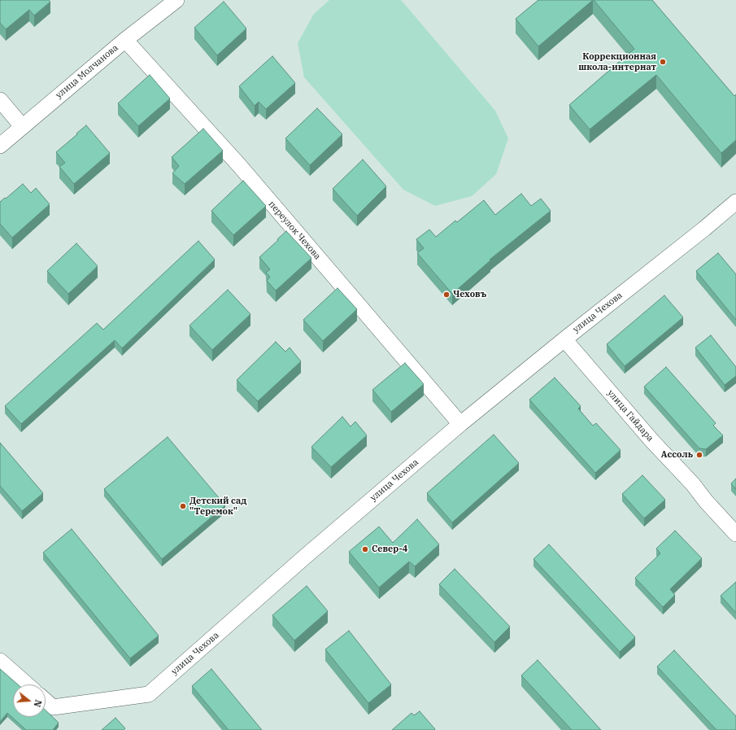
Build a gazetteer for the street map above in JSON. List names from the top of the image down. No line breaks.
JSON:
{"streets":{"street":["улица Молчанова","переулок Чехова","улица Чехова","улица Гайдара"]},"crossings":[["улица Молчанова","переулок Чехова"],["переулок Чехова","улица Чехова"],["улица Чехова","улица Гайдара"]],"places":["Коррекционная школа-интернат","Чеховъ","Ассоль","Детский сад \"Теремок\"","Север-4"],"north":"right"}
